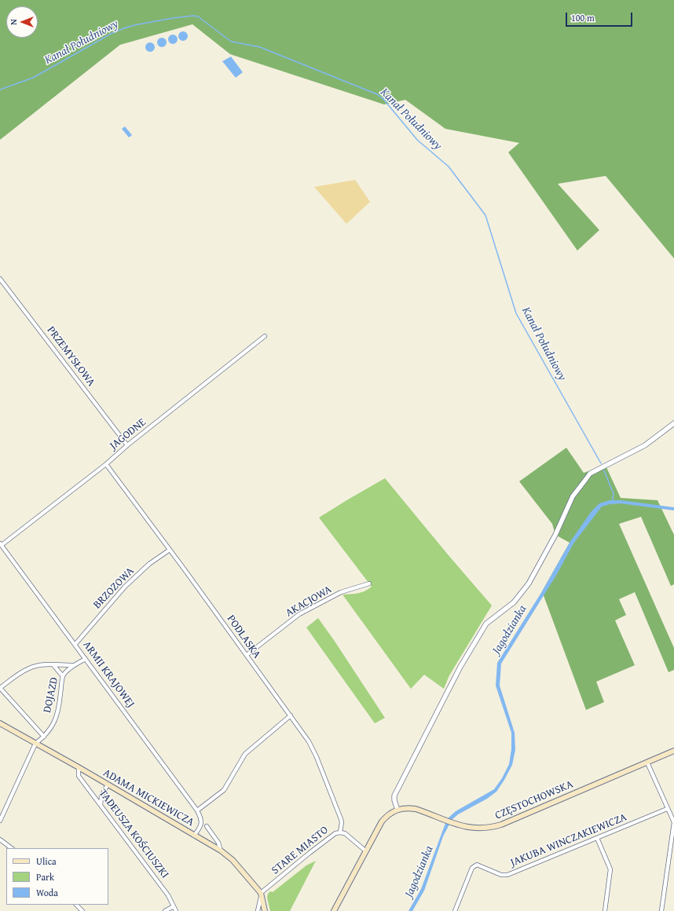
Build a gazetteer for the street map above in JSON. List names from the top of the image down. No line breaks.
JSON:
{"streets":{"main road":["ADAMA MICKIEWICZA","CZĘSTOCHOWSKA"],"street":["PRZEMYSŁOWA","JAGODNE","BRZOZOWA","AKACJOWA","PODLASKA","ARMII KRAJOWEJ","DOJAZD","TADEUSZA KOŚCIUSZKI","JAKUBA WINCZAKIEWICZA","STARE MIASTO"]},"crossings":[["PRZEMYSŁOWA","JAGODNE"],["JAGODNE","PODLASKA"],["JAGODNE","ARMII KRAJOWEJ"],["BRZOZOWA","PODLASKA"],["BRZOZOWA","ARMII KRAJOWEJ"],["AKACJOWA","PODLASKA"],["PODLASKA","STARE MIASTO"],["ARMII KRAJOWEJ","DOJAZD"],["ARMII KRAJOWEJ","ADAMA MICKIEWICZA"],["DOJAZD","ADAMA MICKIEWICZA"],["ADAMA MICKIEWICZA","TADEUSZA KOŚCIUSZKI"],["ADAMA MICKIEWICZA","STARE MIASTO"]],"water":["Kanał Południowy","Jagodzianka"],"legend":["Ulica","Park","Woda"],"scale_bar":"100 m","north":"left"}
